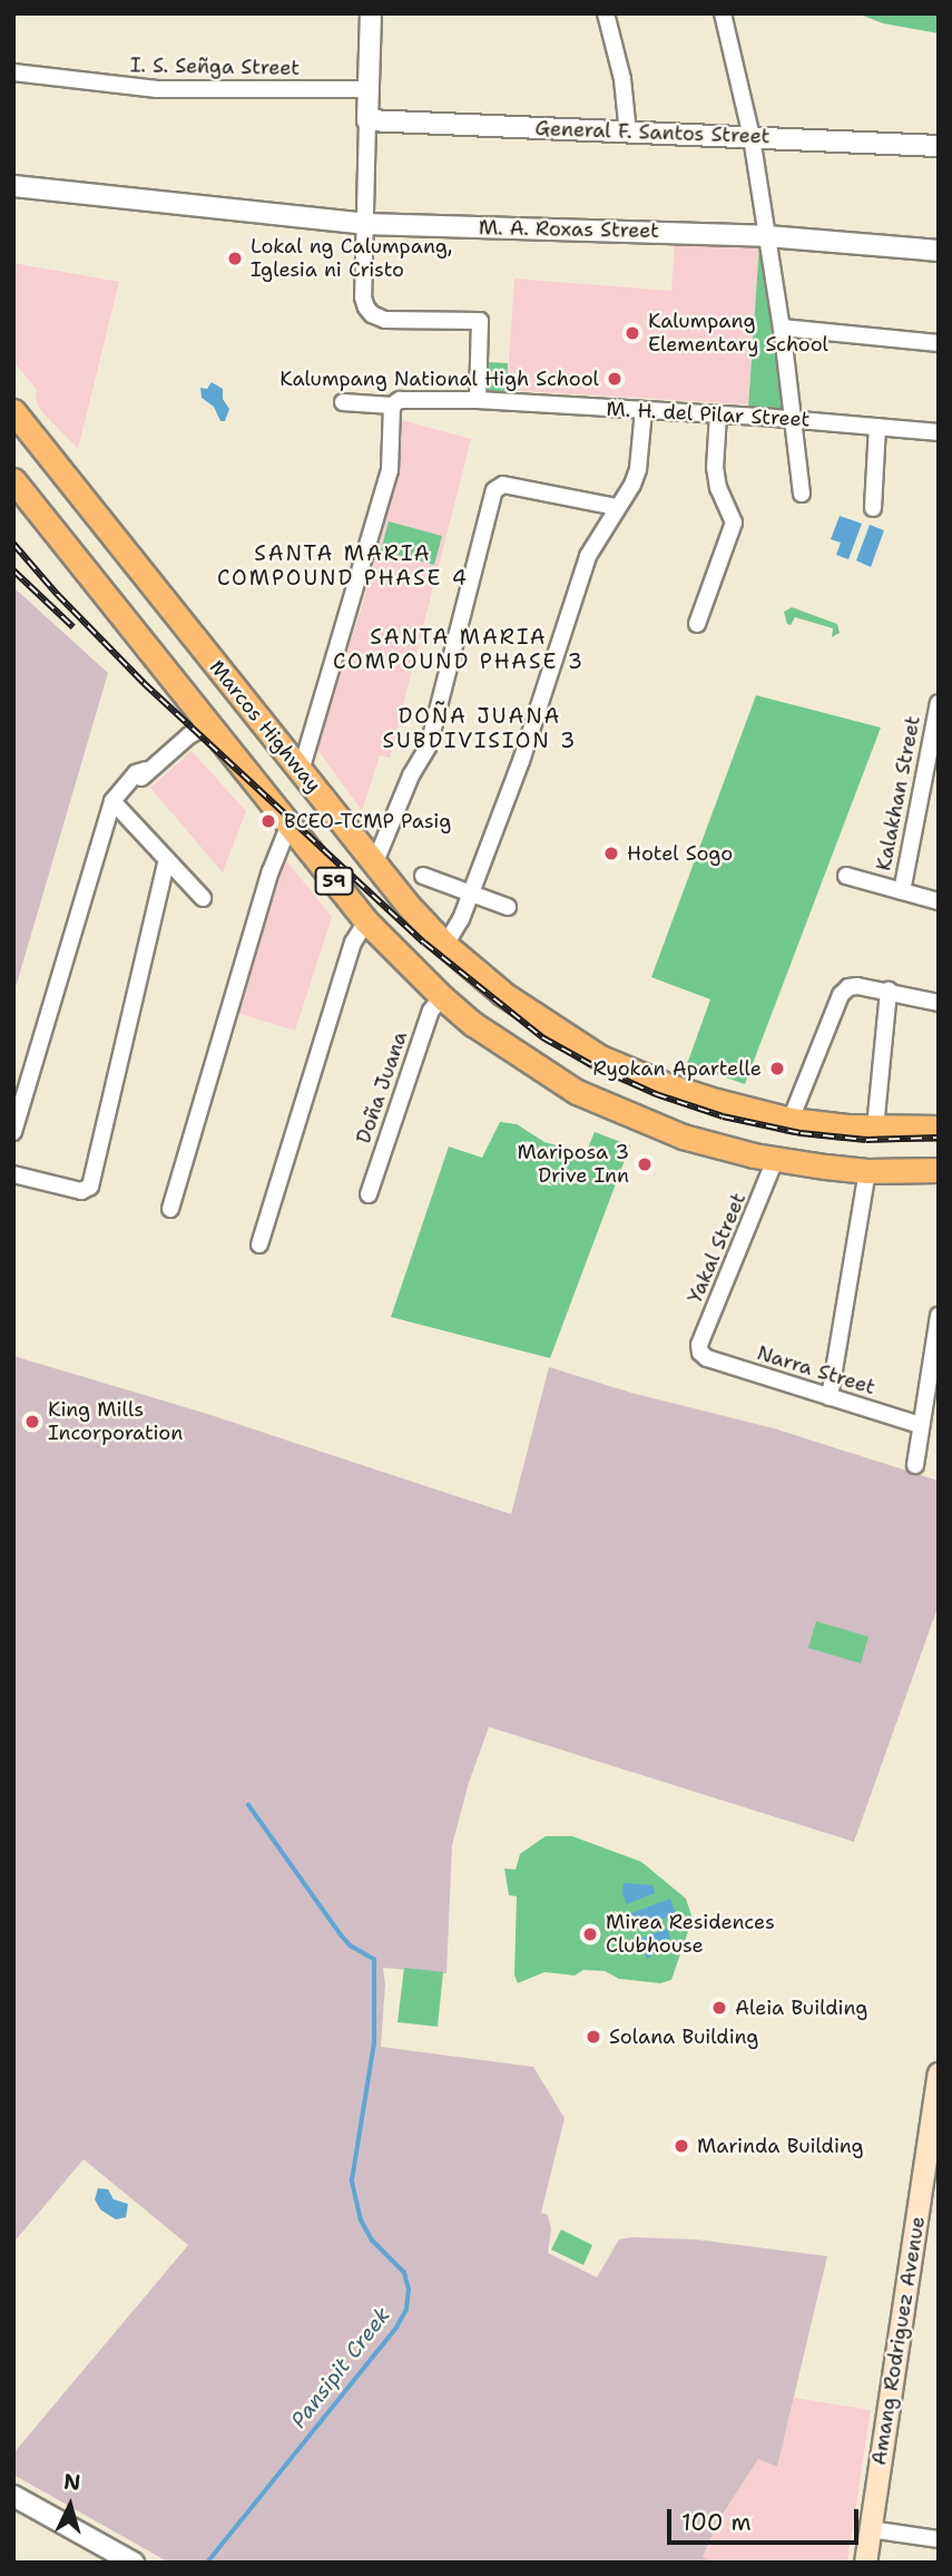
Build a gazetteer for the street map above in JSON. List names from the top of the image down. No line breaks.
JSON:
{"streets":{"main road":["Marcos Highway","59","Amang Rodriguez Avenue"],"street":["I. S. Señga Street","General F. Santos Street","M. A. Roxas Street","M. H. del Pilar Street","Kalakhan Street","Doña Juana","Yakal Street","Narra Street"]},"crossings":[["Marcos Highway","Doña Juana"],["Marcos Highway","Yakal Street"],["Yakal Street","Narra Street"]],"districts":["SANTA MARIA COMPOUND PHASE 4","SANTA MARIA COMPOUND PHASE 3","DOÑA JUANA SUBDIVISION 3"],"water":["Pansipit Creek"],"places":["Lokal ng Calumpang, Iglesia ni Cristo","Kalumpang Elementary School","Kalumpang National High School","BCEO-TCMP Pasig","Hotel Sogo","Ryokan Apartelle","Mariposa 3 Drive Inn","King Mills Incorporation","Mirea Residences Clubhouse","Aleia Building","Solana Building","Marinda Building"],"scale_bar":"100 m","north":"top"}
